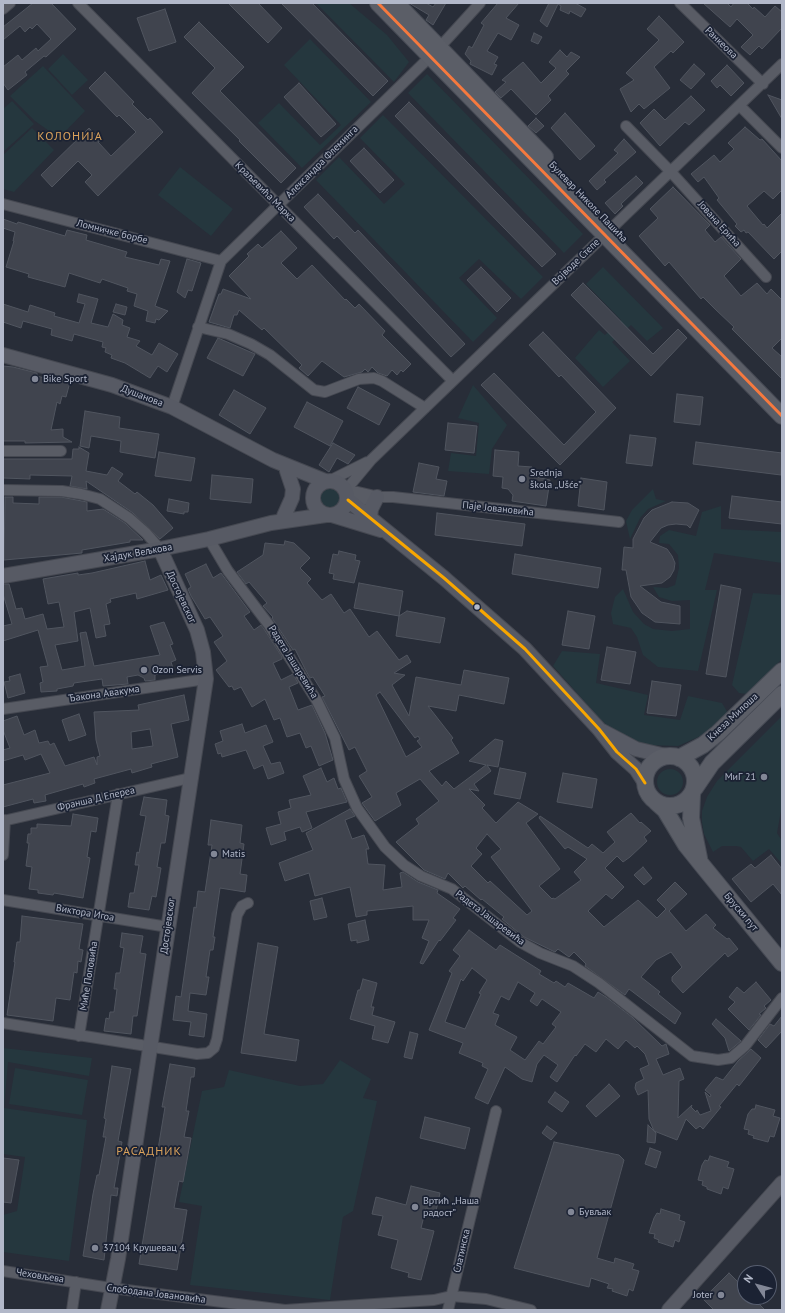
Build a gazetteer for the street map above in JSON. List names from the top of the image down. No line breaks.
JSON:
{"streets":{"main road":["Булевар Николе Пашића","Кнеза Милоша","Бруски пут"],"street":["Ранкеова","Александра Флеминга","Краљевића Марка","Јована Ерића","Ломничке борбе","Војводе Степе","Душанова","Паје Јовановића","Хајдук Вељкова","Достојевског","Радета Јашаревића","Ђакона Авакума","Франша Д Епереа","Виктора Игоа","Миће Поповића","Слатинска","Чеховљева","Слободана Јовановића"]},"crossings":[["Ранкеова","Војводе Степе"],["Александра Флеминга","Краљевића Марка"],["Александра Флеминга","Булевар Николе Пашића"],["Александра Флеминга","Ломничке борбе"],["Александра Флеминга","Душанова"],["Краљевића Марка","Војводе Степе"],["Булевар Николе Пашића","Војводе Степе"],["Јована Ерића","Војводе Степе"],["Војводе Степе","Душанова"],["Војводе Степе","Паје Јовановића"],["Душанова","Паје Јовановића"],["Хајдук Вељкова","Достојевског"],["Хајдук Вељкова","Радета Јашаревића"],["Достојевског","Ђакона Авакума"],["Достојевског","Франша Д Епереа"],["Достојевског","Виктора Игоа"],["Достојевског","Слободана Јовановића"],["Кнеза Милоша","Бруски пут"],["Франша Д Епереа","Миће Поповића"],["Виктора Игоа","Миће Поповића"],["Слатинска","Слободана Јовановића"],["Чеховљева","Слободана Јовановића"]],"districts":["КОЛОНИЈА","РАСАДНИК"],"places":["Bike Sport","Srednja škola „Ušće”","Ozon Servis","МиГ 21","Matis","Вртић „Наша радост”","Бувљак","37104 Крушевац 4","Joter"],"north":"top left"}
